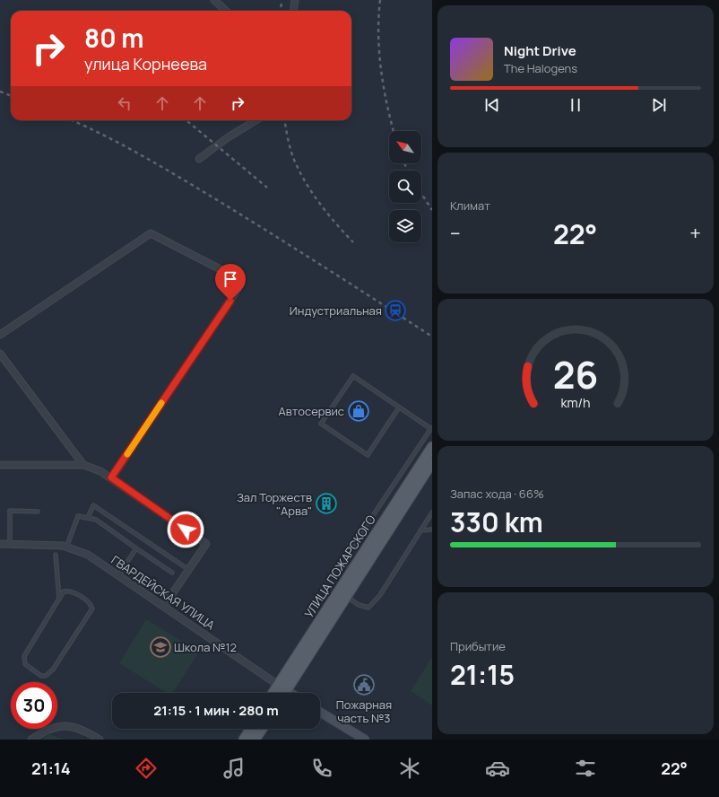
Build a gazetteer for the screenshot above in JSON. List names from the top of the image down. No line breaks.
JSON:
{"streets":{"main road":["УЛИЦА ПОЖАРСКОГО"],"street":["ГВАРДЕЙСКАЯ УЛИЦА"]},"crossings":[["УЛИЦА ПОЖАРСКОГО","ГВАРДЕЙСКАЯ УЛИЦА"]],"places":{"station":["Индустриальная"],"shop":["Автосервис"],"building":["Зал Торжеств \"Арва\""],"school or university":["Школа №12"],"public building":["Пожарная часть №3"]},"north":"top left","page":{"turn":["80 m","улица Корнеева"],"song":["Night Drive","The Halogens"],"tile":["Климат",["Запас хода · 66%","330 km"],["Прибытие","21:15"]],"heat":["−","22°","+"],"limit":"30","trip":"21:15 · 1 мин · 280 m","tabs":["21:14","22°"],"gauge":["26","km/h"]}}
